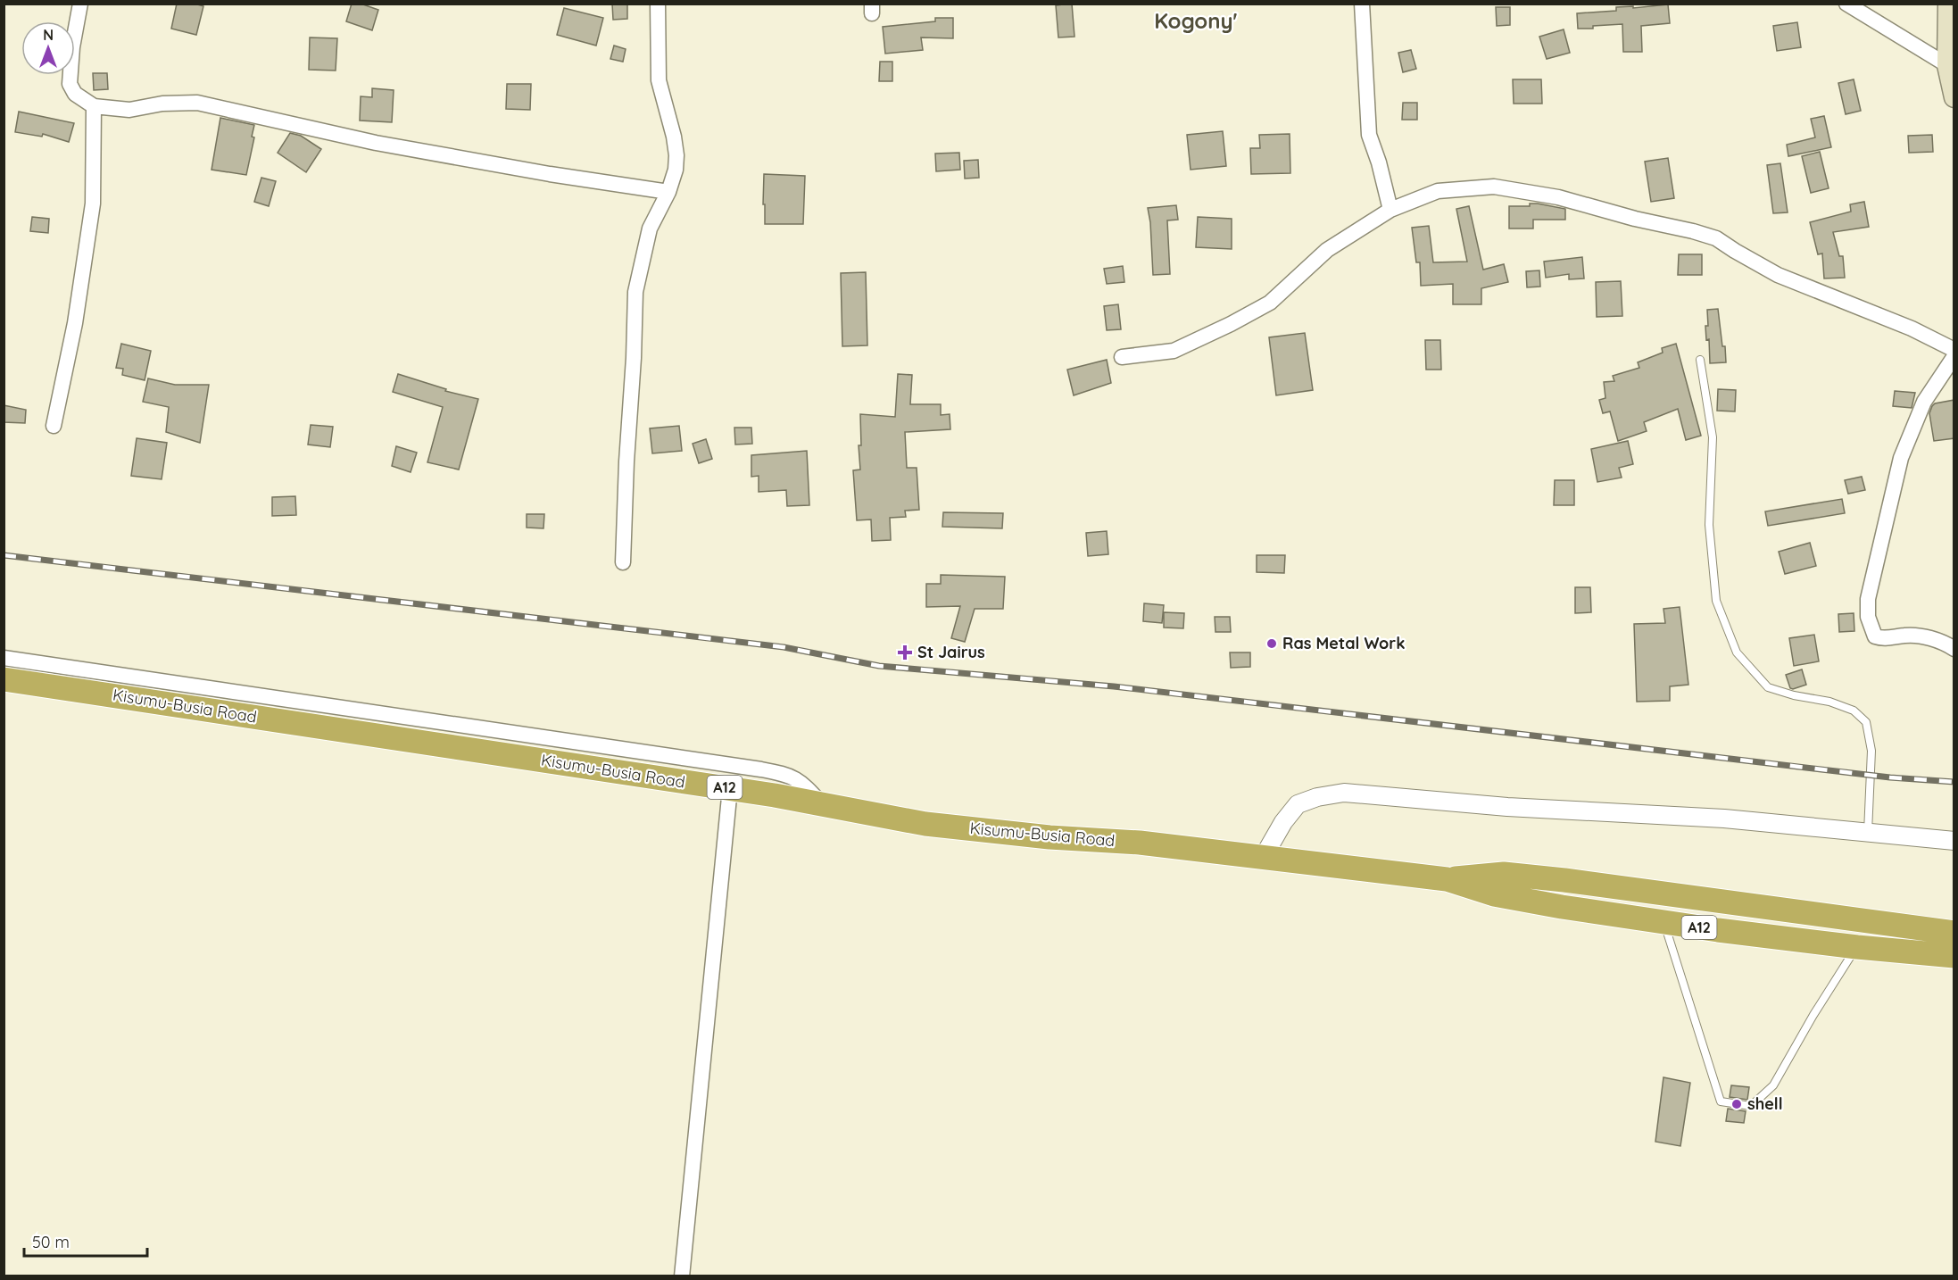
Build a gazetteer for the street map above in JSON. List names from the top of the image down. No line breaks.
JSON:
{"streets":{"highway":["Kisumu-Busia Road","A12"]},"crossings":[["Kisumu-Busia Road","A12"]],"districts":["Kogony'"],"places":{"other":["Ras Metal Work","shell"],"health":["St Jairus"]},"scale_bar":"50 m","north":"top"}
